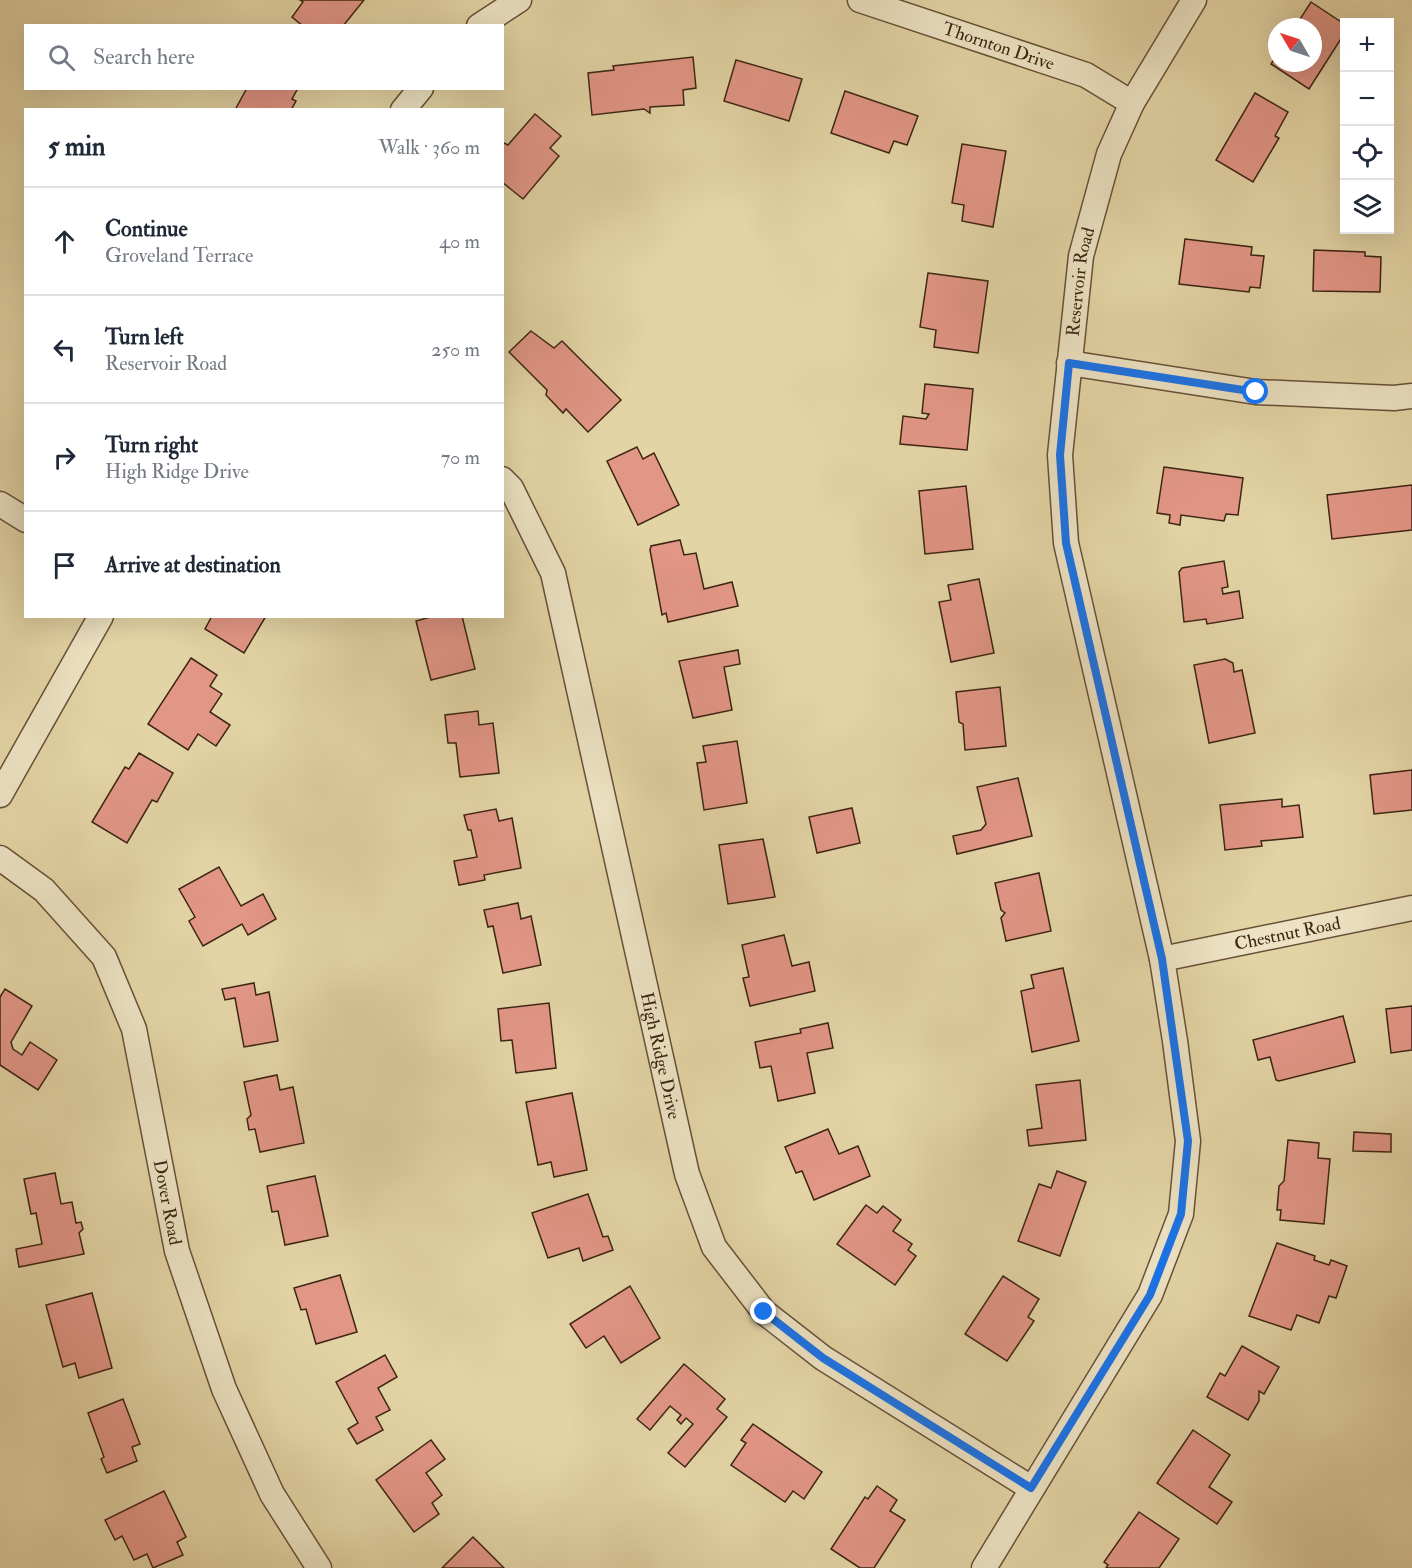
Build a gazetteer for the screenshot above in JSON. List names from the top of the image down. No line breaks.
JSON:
{"streets":{"street":["Thornton Drive","Reservoir Road","Chestnut Road","High Ridge Drive","Dover Road"]},"crossings":[["Thornton Drive","Reservoir Road"],["Reservoir Road","Chestnut Road"],["Reservoir Road","High Ridge Drive"]],"north":"top left","page":{"map_buttons":["+","−"],"search":"Search here","heading":["5 min","Walk · 360 m"],"list":[["Continue","Groveland Terrace","40 m"],["Turn left","Reservoir Road","250 m"],["Turn right","High Ridge Drive","70 m"],"Arrive at destination"]}}
